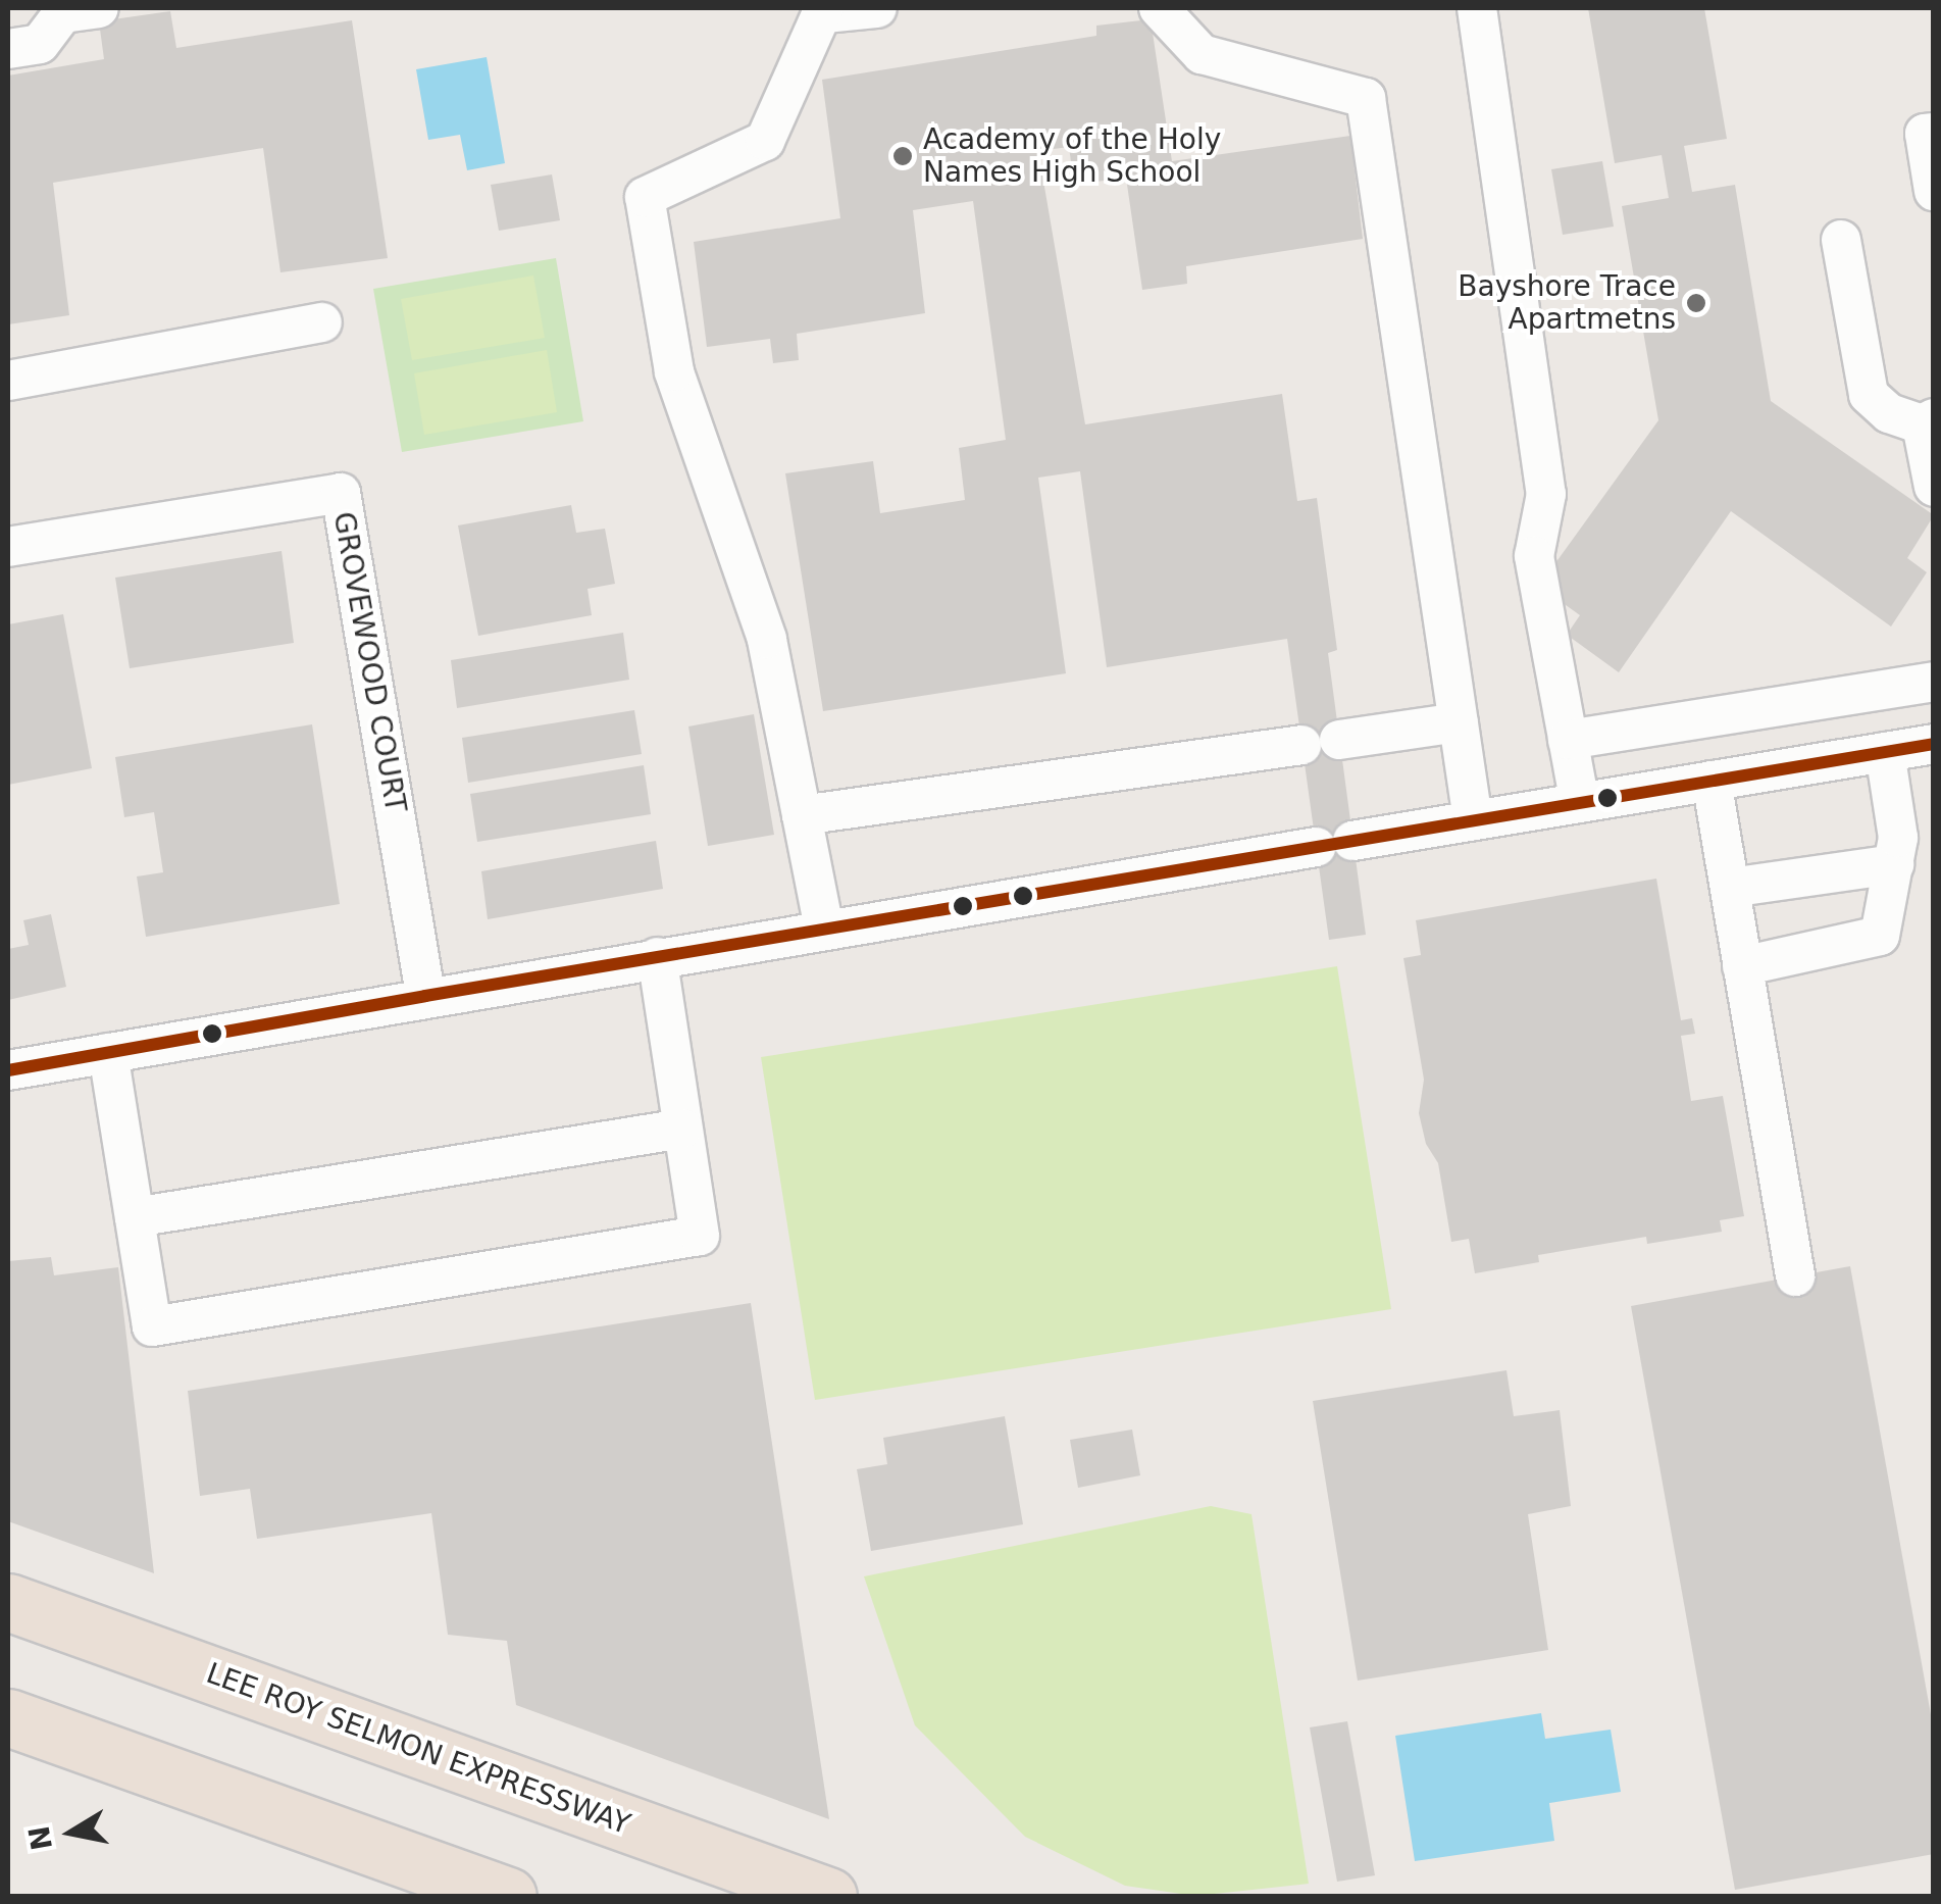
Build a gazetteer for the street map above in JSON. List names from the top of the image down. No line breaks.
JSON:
{"streets":{"highway":["LEE ROY SELMON EXPRESSWAY"],"street":["GROVEWOOD COURT"]},"places":["Academy of the Holy Names High School","Bayshore Trace Apartmetns"],"north":"left"}
